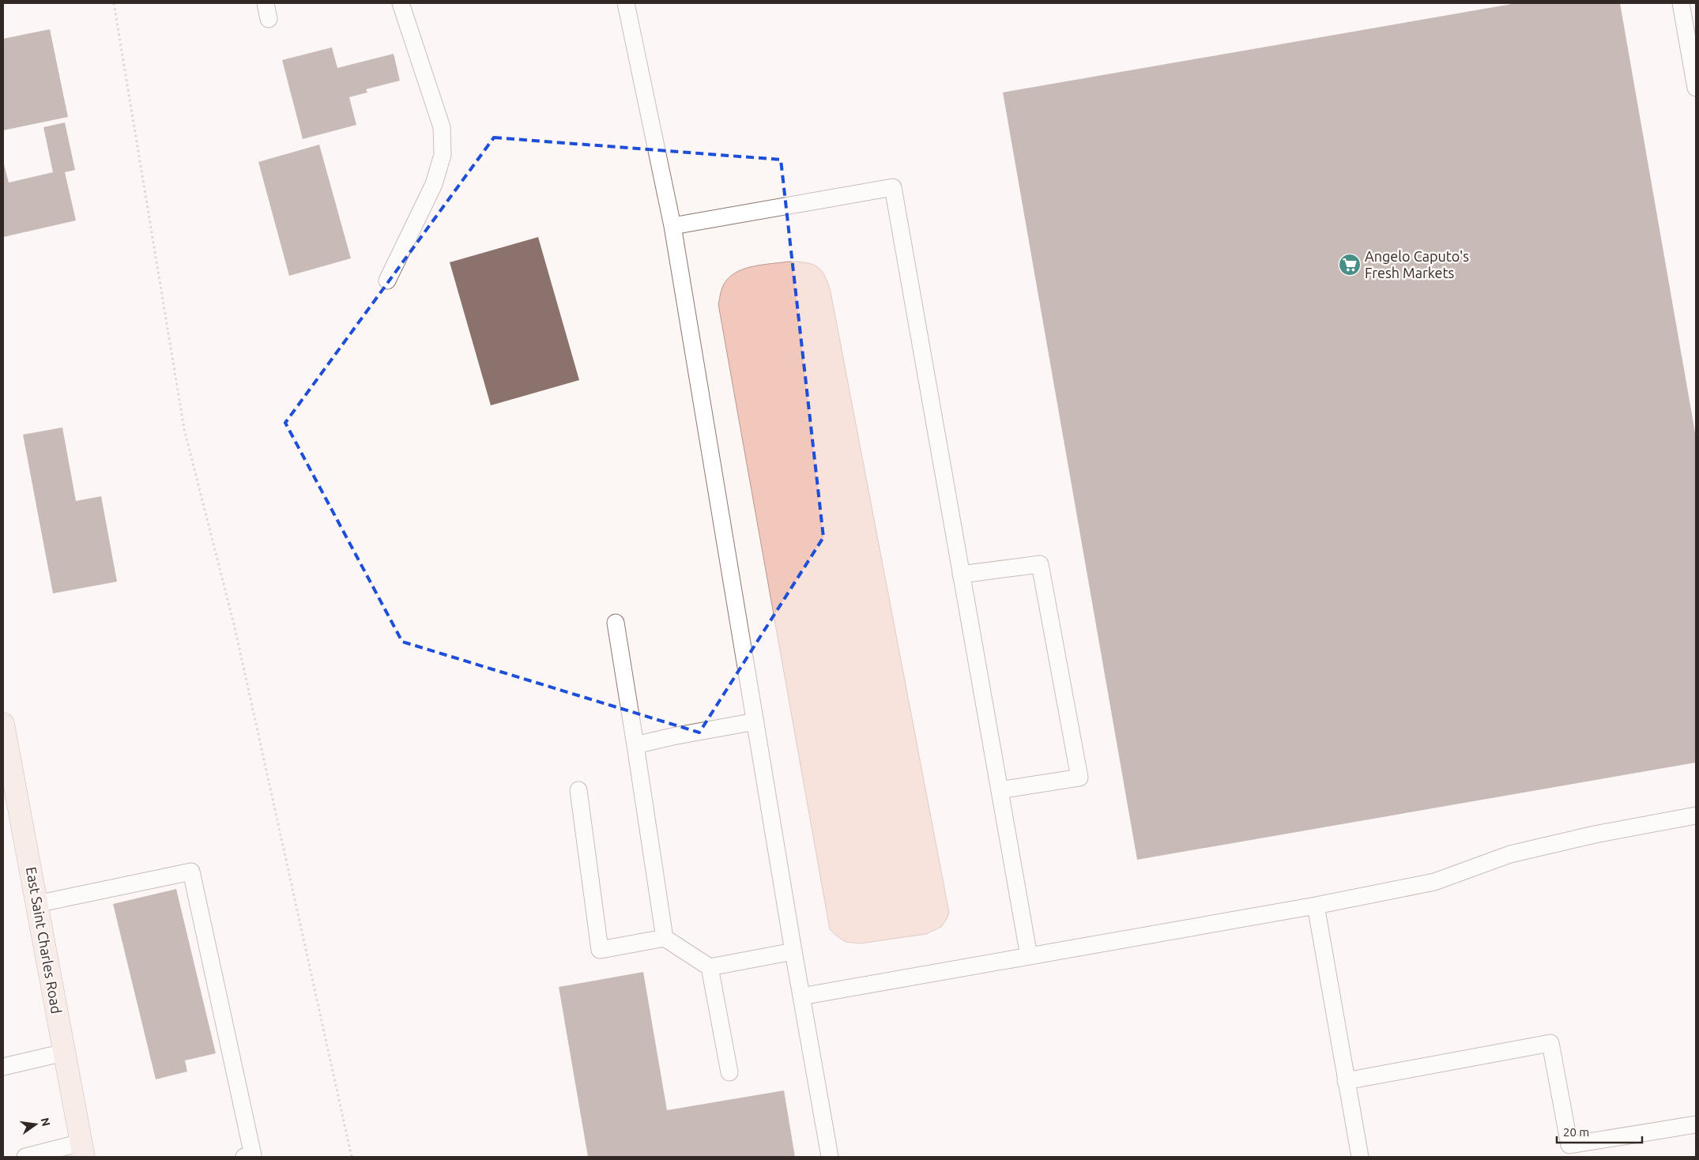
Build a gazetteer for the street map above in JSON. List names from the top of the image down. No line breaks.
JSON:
{"streets":{"street":["East Saint Charles Road"]},"places":{"supermarket":["Angelo Caputo's Fresh Markets"]},"scale_bar":"20 m","north":"right"}
